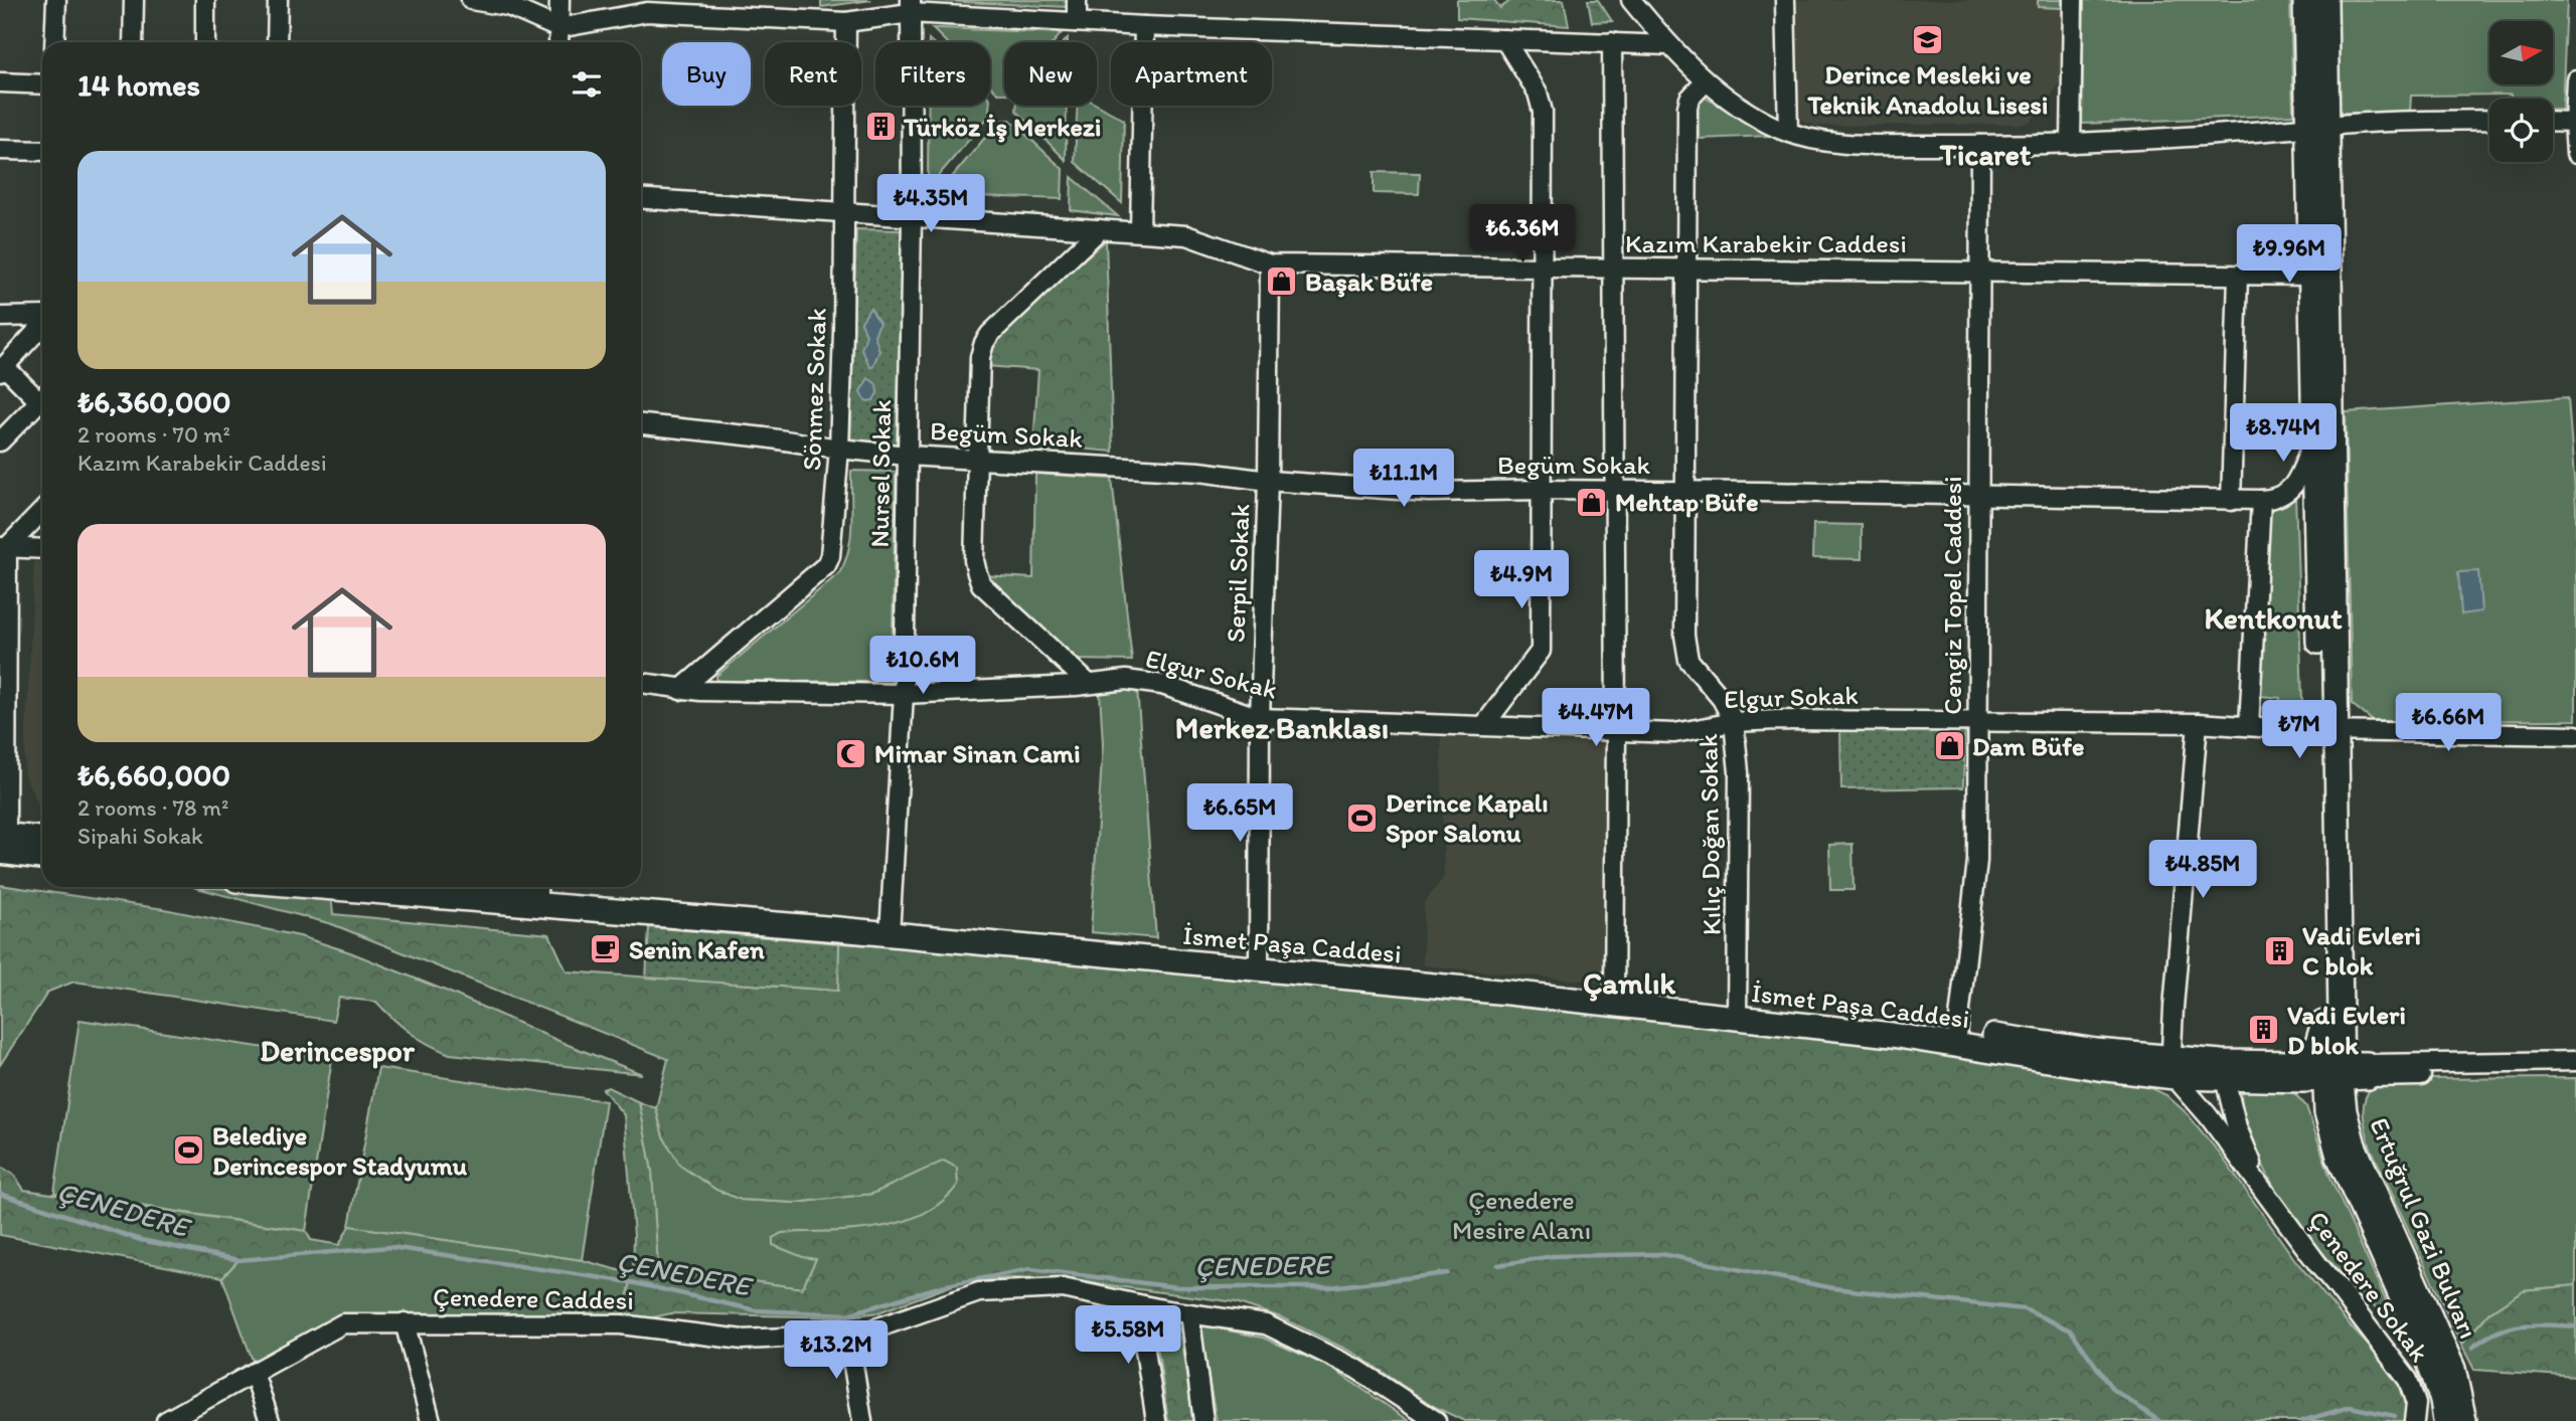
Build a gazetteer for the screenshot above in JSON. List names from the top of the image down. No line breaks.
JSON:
{"streets":{"main road":["İsmet Paşa Caddesi","Ertuğrul Gazi Bulvarı"],"street":["Kazım Karabekir Caddesi","Sönmez Sokak","Begüm Sokak","Nursel Sokak","Serpil Sokak","Cengiz Topel Caddesi","Elgur Sokak","Kılıç Doğan Sokak","Çenedere Sokak","Çenedere Caddesi"]},"crossings":[["Kazım Karabekir Caddesi","Sönmez Sokak"],["Kazım Karabekir Caddesi","Nursel Sokak"],["Kazım Karabekir Caddesi","Serpil Sokak"],["Kazım Karabekir Caddesi","Cengiz Topel Caddesi"],["Kazım Karabekir Caddesi","Kılıç Doğan Sokak"],["Kazım Karabekir Caddesi","Ertuğrul Gazi Bulvarı"],["Sönmez Sokak","Begüm Sokak"],["Sönmez Sokak","Elgur Sokak"],["Begüm Sokak","Nursel Sokak"],["Begüm Sokak","Serpil Sokak"],["Begüm Sokak","Cengiz Topel Caddesi"],["Begüm Sokak","Kılıç Doğan Sokak"],["Begüm Sokak","Ertuğrul Gazi Bulvarı"],["Nursel Sokak","Elgur Sokak"],["Nursel Sokak","İsmet Paşa Caddesi"],["Serpil Sokak","Elgur Sokak"],["Serpil Sokak","İsmet Paşa Caddesi"],["Cengiz Topel Caddesi","Elgur Sokak"],["Cengiz Topel Caddesi","İsmet Paşa Caddesi"],["Elgur Sokak","Kılıç Doğan Sokak"],["Elgur Sokak","Ertuğrul Gazi Bulvarı"],["Kılıç Doğan Sokak","İsmet Paşa Caddesi"],["İsmet Paşa Caddesi","Ertuğrul Gazi Bulvarı"],["İsmet Paşa Caddesi","Çenedere Sokak"]],"districts":["Ticaret","Kentkonut","Merkez Banklası","Çamlık","Derincespor"],"water":["ÇENEDERE"],"parks":["Çenedere Mesire Alanı"],"places":{"school or university":["Derince Mesleki ve Teknik Anadolu Lisesi"],"building":["Türköz İş Merkezi","Vadi Evleri C blok","Vadi Evleri D blok"],"shop":["Başak Büfe","Mehtap Büfe","Dam Büfe"],"mosque":["Mimar Sinan Cami"],"sports":["Derince Kapalı Spor Salonu","Belediye Derincespor Stadyumu"],"cafe":["Senin Kafen"]},"north":"right","page":{"chip":["Buy","Rent","Filters","New","Apartment"],"heading":"14 homes","list":[{"name":"₺6,360,000","note":"2 rooms · 70 m² · Kazım Karabekir Caddesi"},{"name":"₺6,660,000","note":"2 rooms · 78 m² · Sipahi Sokak"}],"price":["₺4.35M","₺6.36M","₺9.96M","₺8.74M","₺11.1M","₺4.9M","₺10.6M","₺4.47M","₺6.66M","₺7M","₺6.65M","₺4.85M","₺5.58M","₺13.2M"]}}
